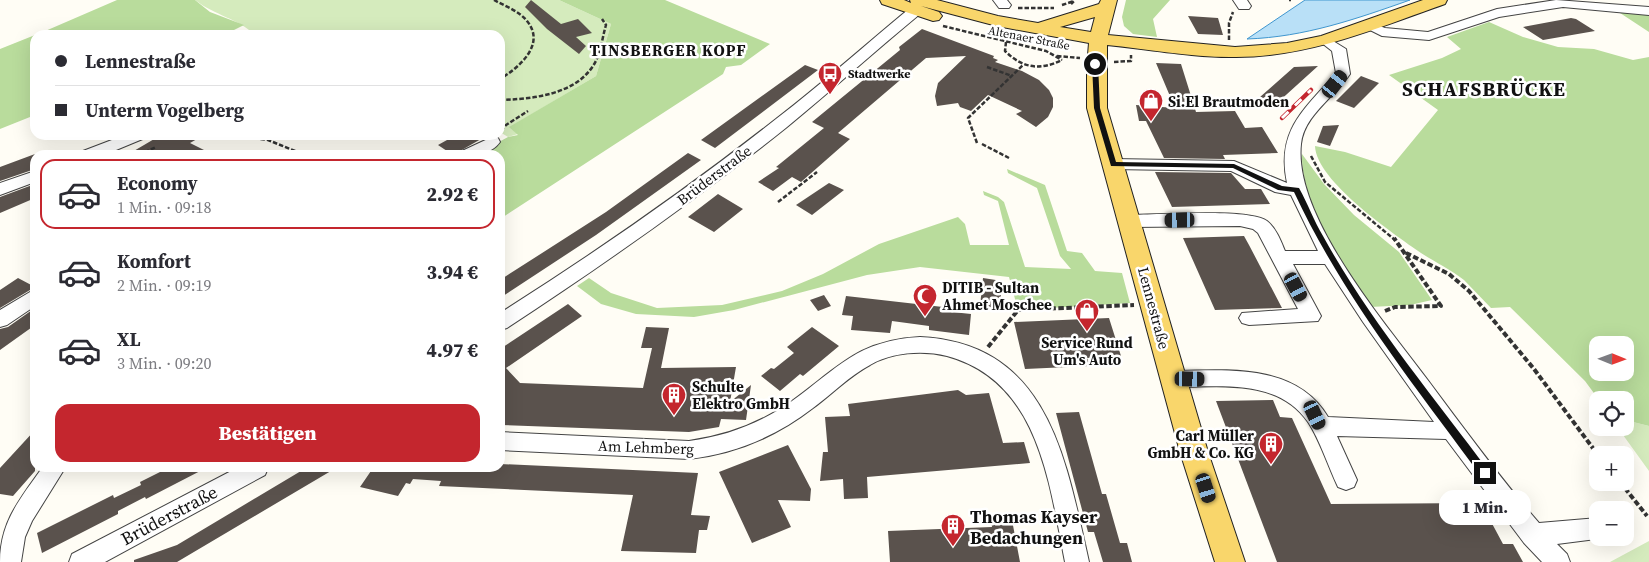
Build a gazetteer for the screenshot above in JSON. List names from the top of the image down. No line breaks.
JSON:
{"streets":{"main road":["Altenaer Straße","Lennestraße"],"street":["Brüderstraße","Am Lehmberg"]},"crossings":[["Altenaer Straße","Brüderstraße"],["Altenaer Straße","Lennestraße"]],"districts":["TINSBERGER KOPF","SCHAFSBRÜCKE"],"places":{"bus stop":["Stadtwerke"],"shop":["Si.El Brautmoden","Service Rund Um's Auto"],"mosque":["DITIB - Sultan Ahmet Moschee"],"building":["Schulte Elektro GmbH","Carl Müller GmbH & Co. KG","Thomas Kayser Bedachungen"]},"north":"right","page":{"banner":["Lennestraße","Unterm Vogelberg"],"list":[{"name":"Economy","note":"1 Min. · 09:18","value":"2.92 €"},{"name":"Komfort","note":"2 Min. · 09:19","value":"3.94 €"},{"name":"XL","note":"3 Min. · 09:20","value":"4.97 €"}],"map_buttons":["+","−"],"buttons":"Bestätigen","bubble":"1 Min."}}
